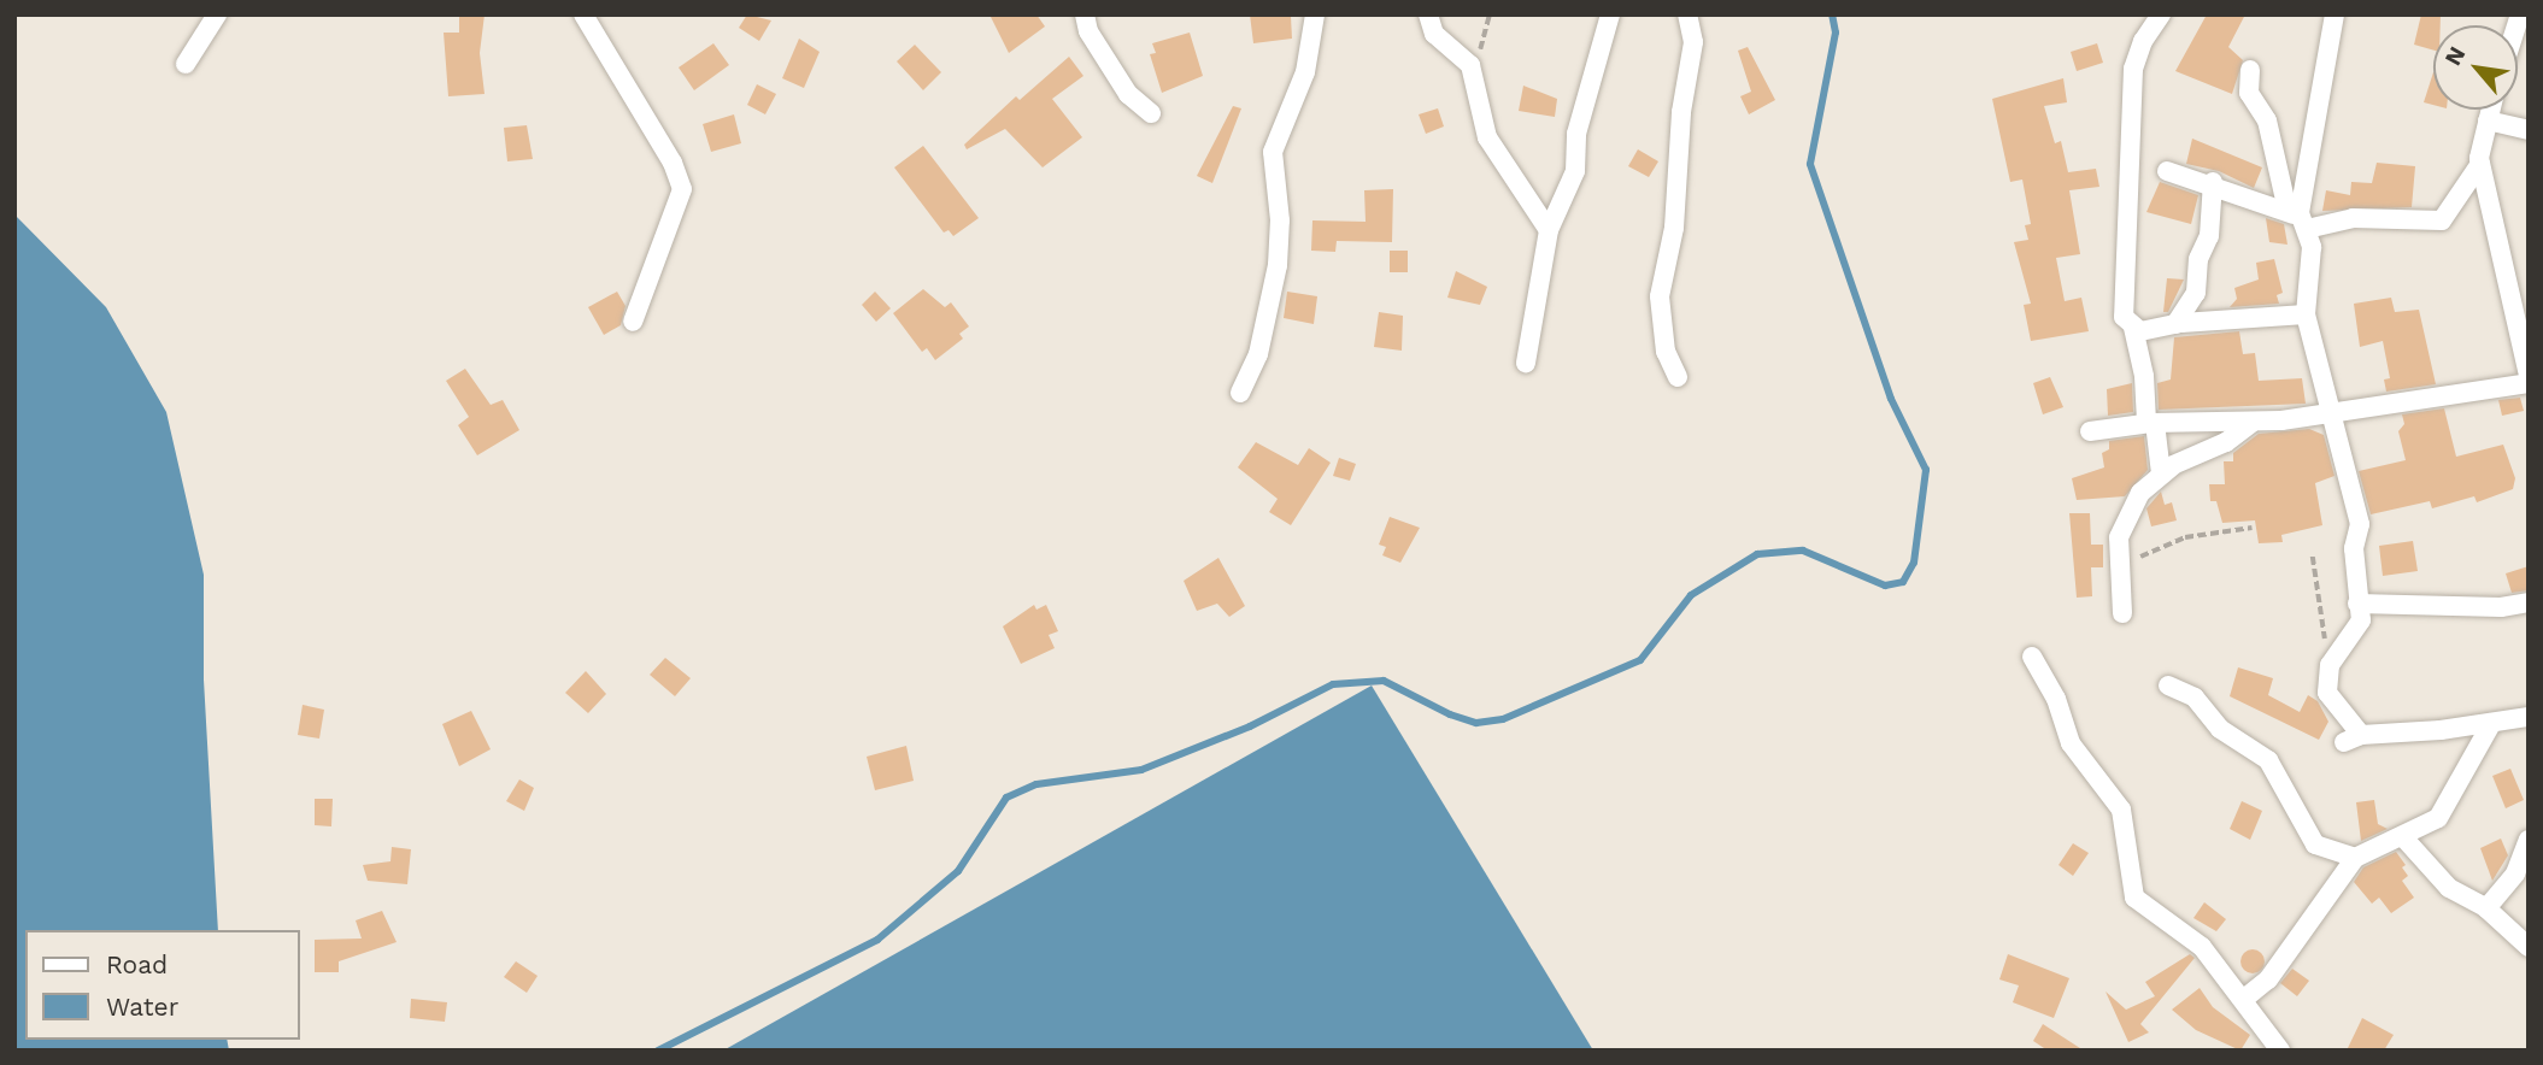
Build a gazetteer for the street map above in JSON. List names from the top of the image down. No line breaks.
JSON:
{"legend":["Road","Water"],"north":"top left"}
